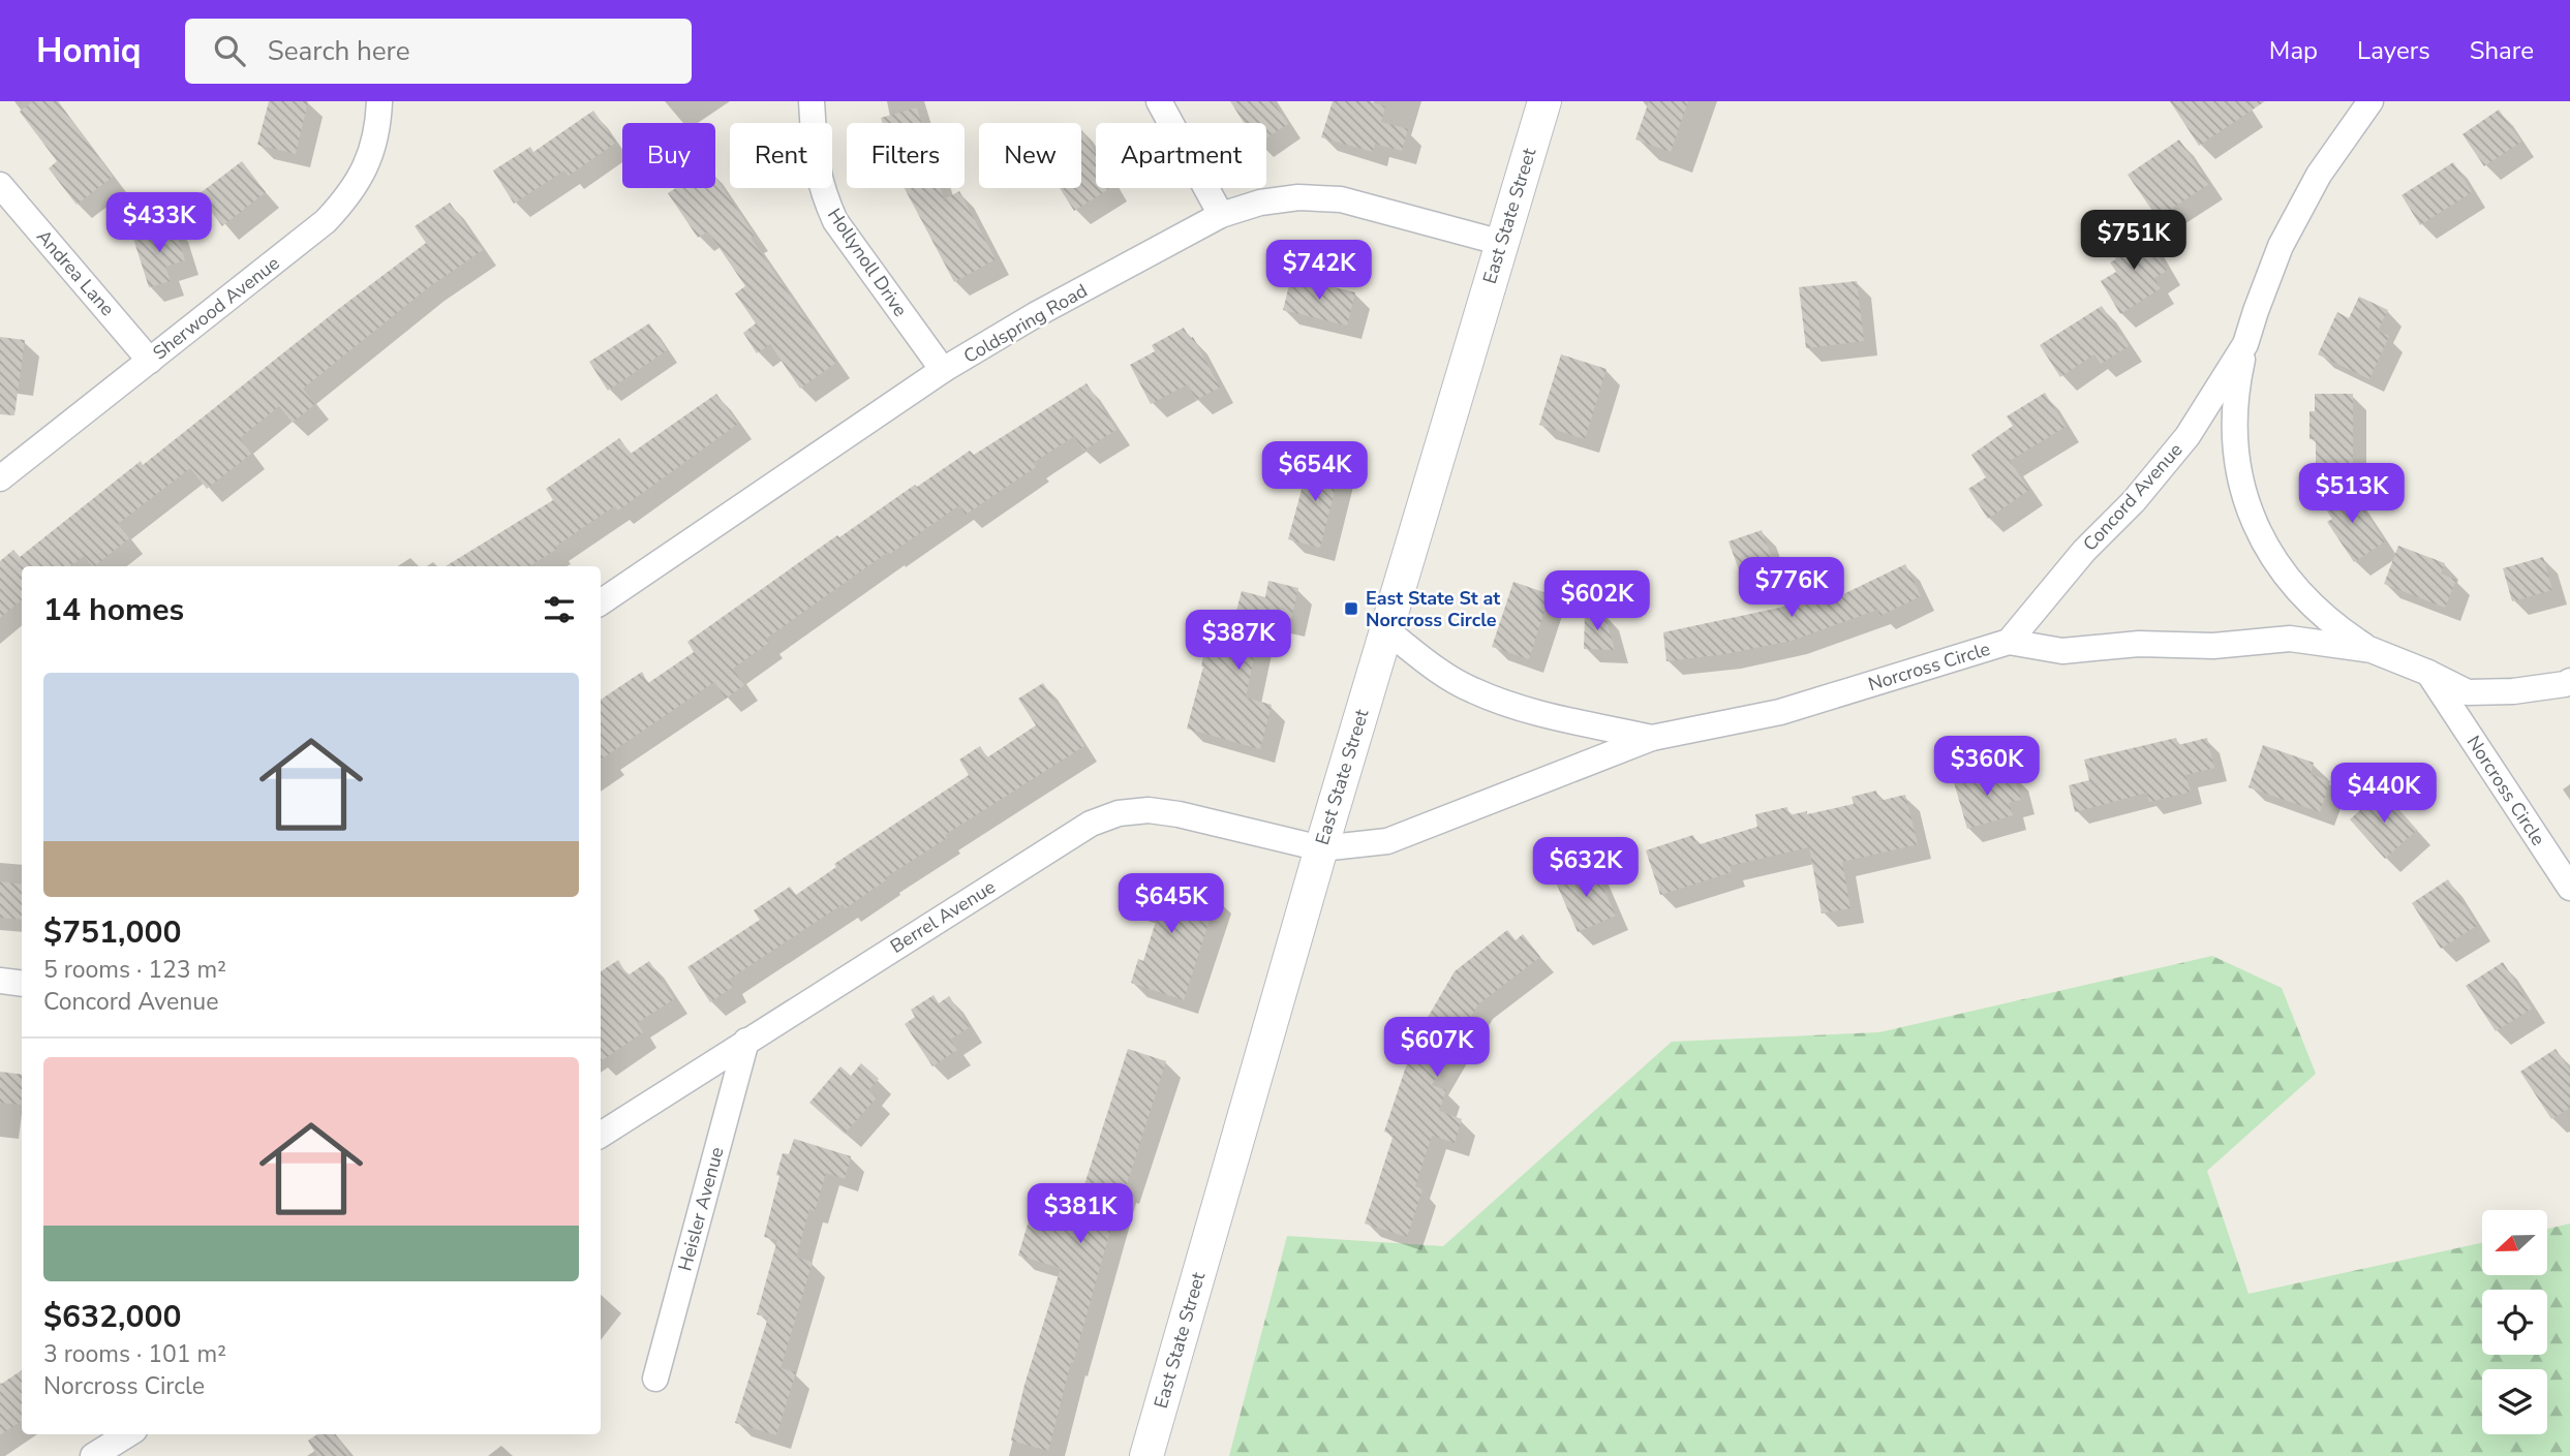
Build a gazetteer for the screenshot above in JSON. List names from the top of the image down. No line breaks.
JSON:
{"streets":{"street":["East State Street","Hollynoll Drive","Andrea Lane","Sherwood Avenue","Coldspring Road","Concord Avenue","Norcross Circle","Berrel Avenue","Heisler Avenue"]},"crossings":[["East State Street","Coldspring Road"],["East State Street","Norcross Circle"],["East State Street","Berrel Avenue"],["Hollynoll Drive","Coldspring Road"],["Andrea Lane","Sherwood Avenue"],["Concord Avenue","Norcross Circle"],["Norcross Circle","Berrel Avenue"],["Berrel Avenue","Heisler Avenue"]],"places":{"transit":["East State St at Norcross Circle"]},"north":"left","page":{"header":"Homiq","search":"Search here","nav":["Map","Layers","Share"],"chip":["Buy","Rent","Filters","New","Apartment"],"price":["$433K","$751K","$742K","$654K","$513K","$776K","$602K","$387K","$360K","$440K","$632K","$645K","$607K","$381K"],"heading":"14 homes","list":[{"name":"$751,000","note":"5 rooms · 123 m² · Concord Avenue"},{"name":"$632,000","note":"3 rooms · 101 m² · Norcross Circle"}]}}
